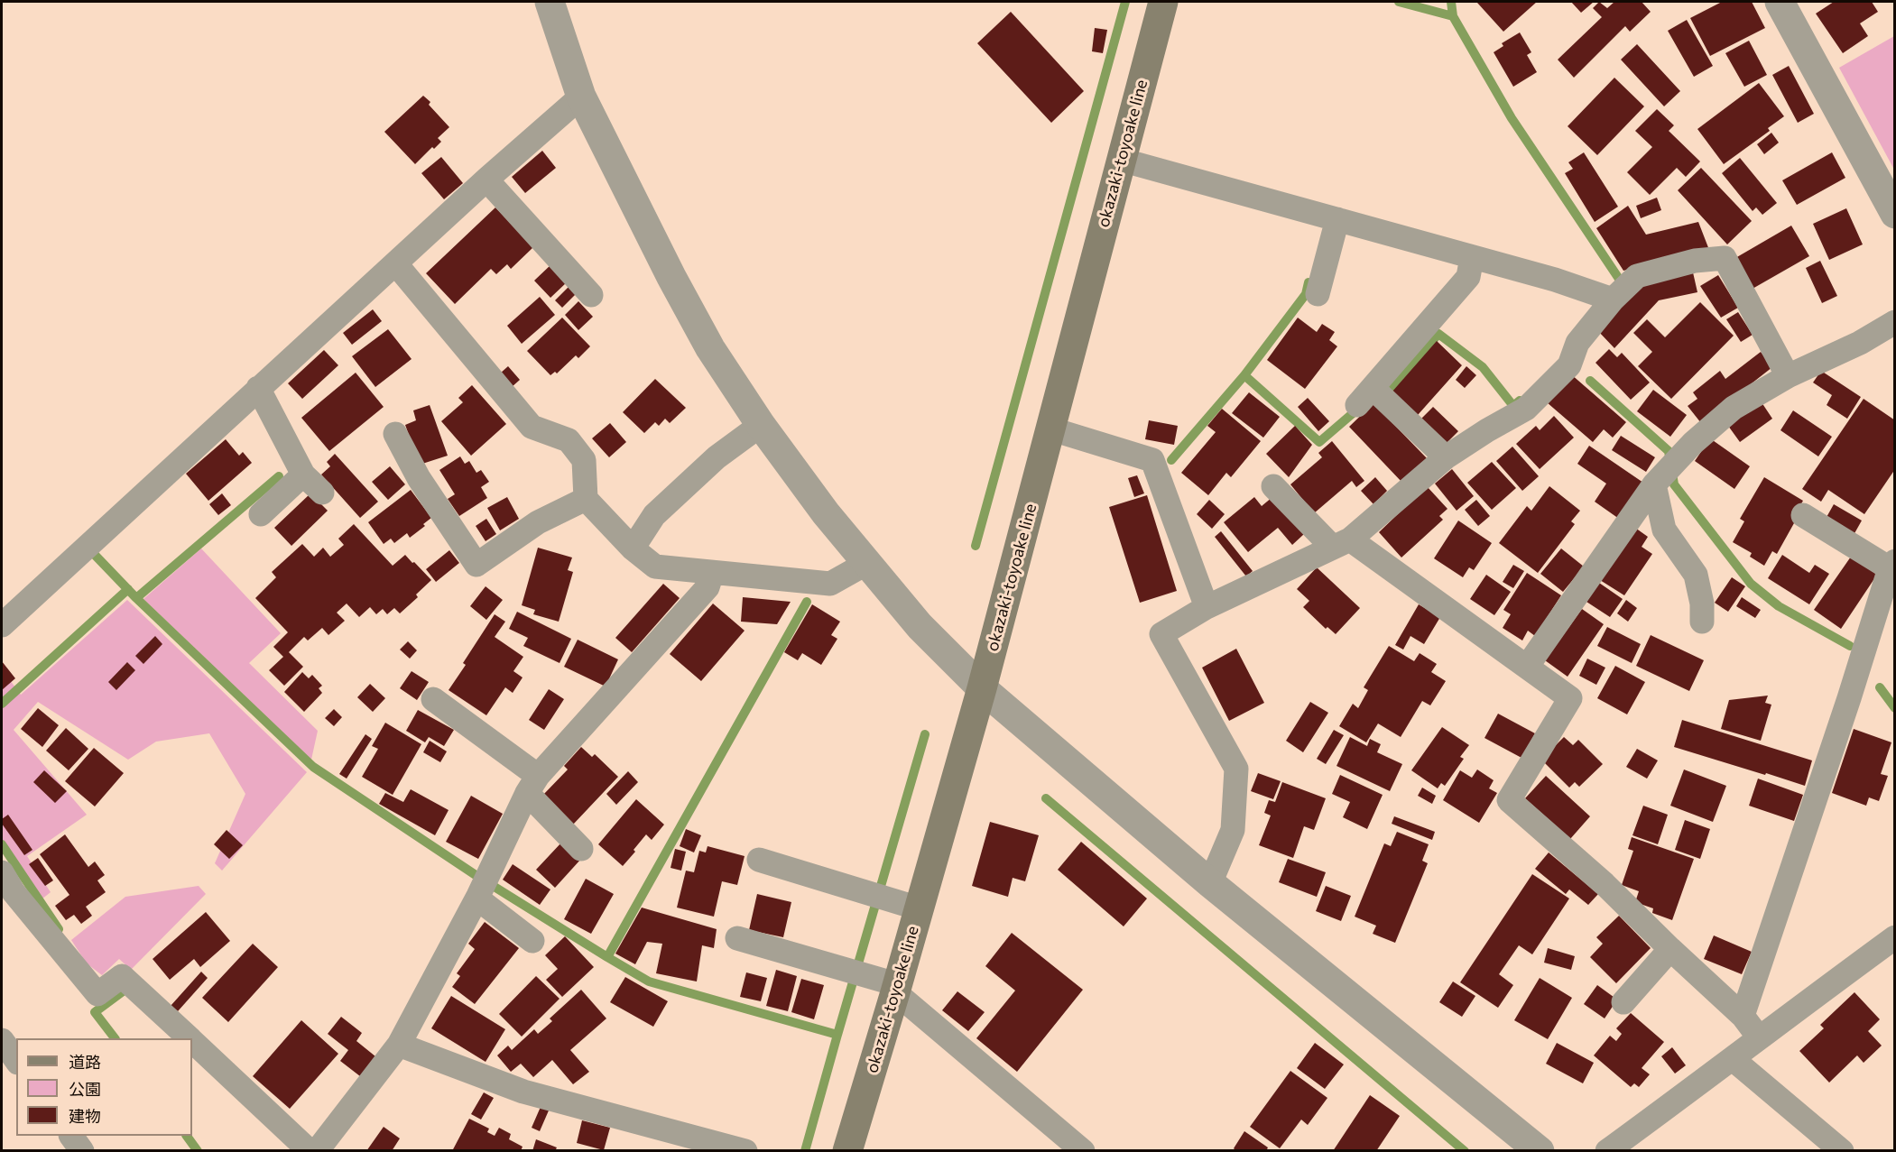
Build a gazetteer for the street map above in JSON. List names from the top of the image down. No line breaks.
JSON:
{"streets":{"main road":["okazaki-toyoake line"]},"legend":["道路","公園","建物"]}
